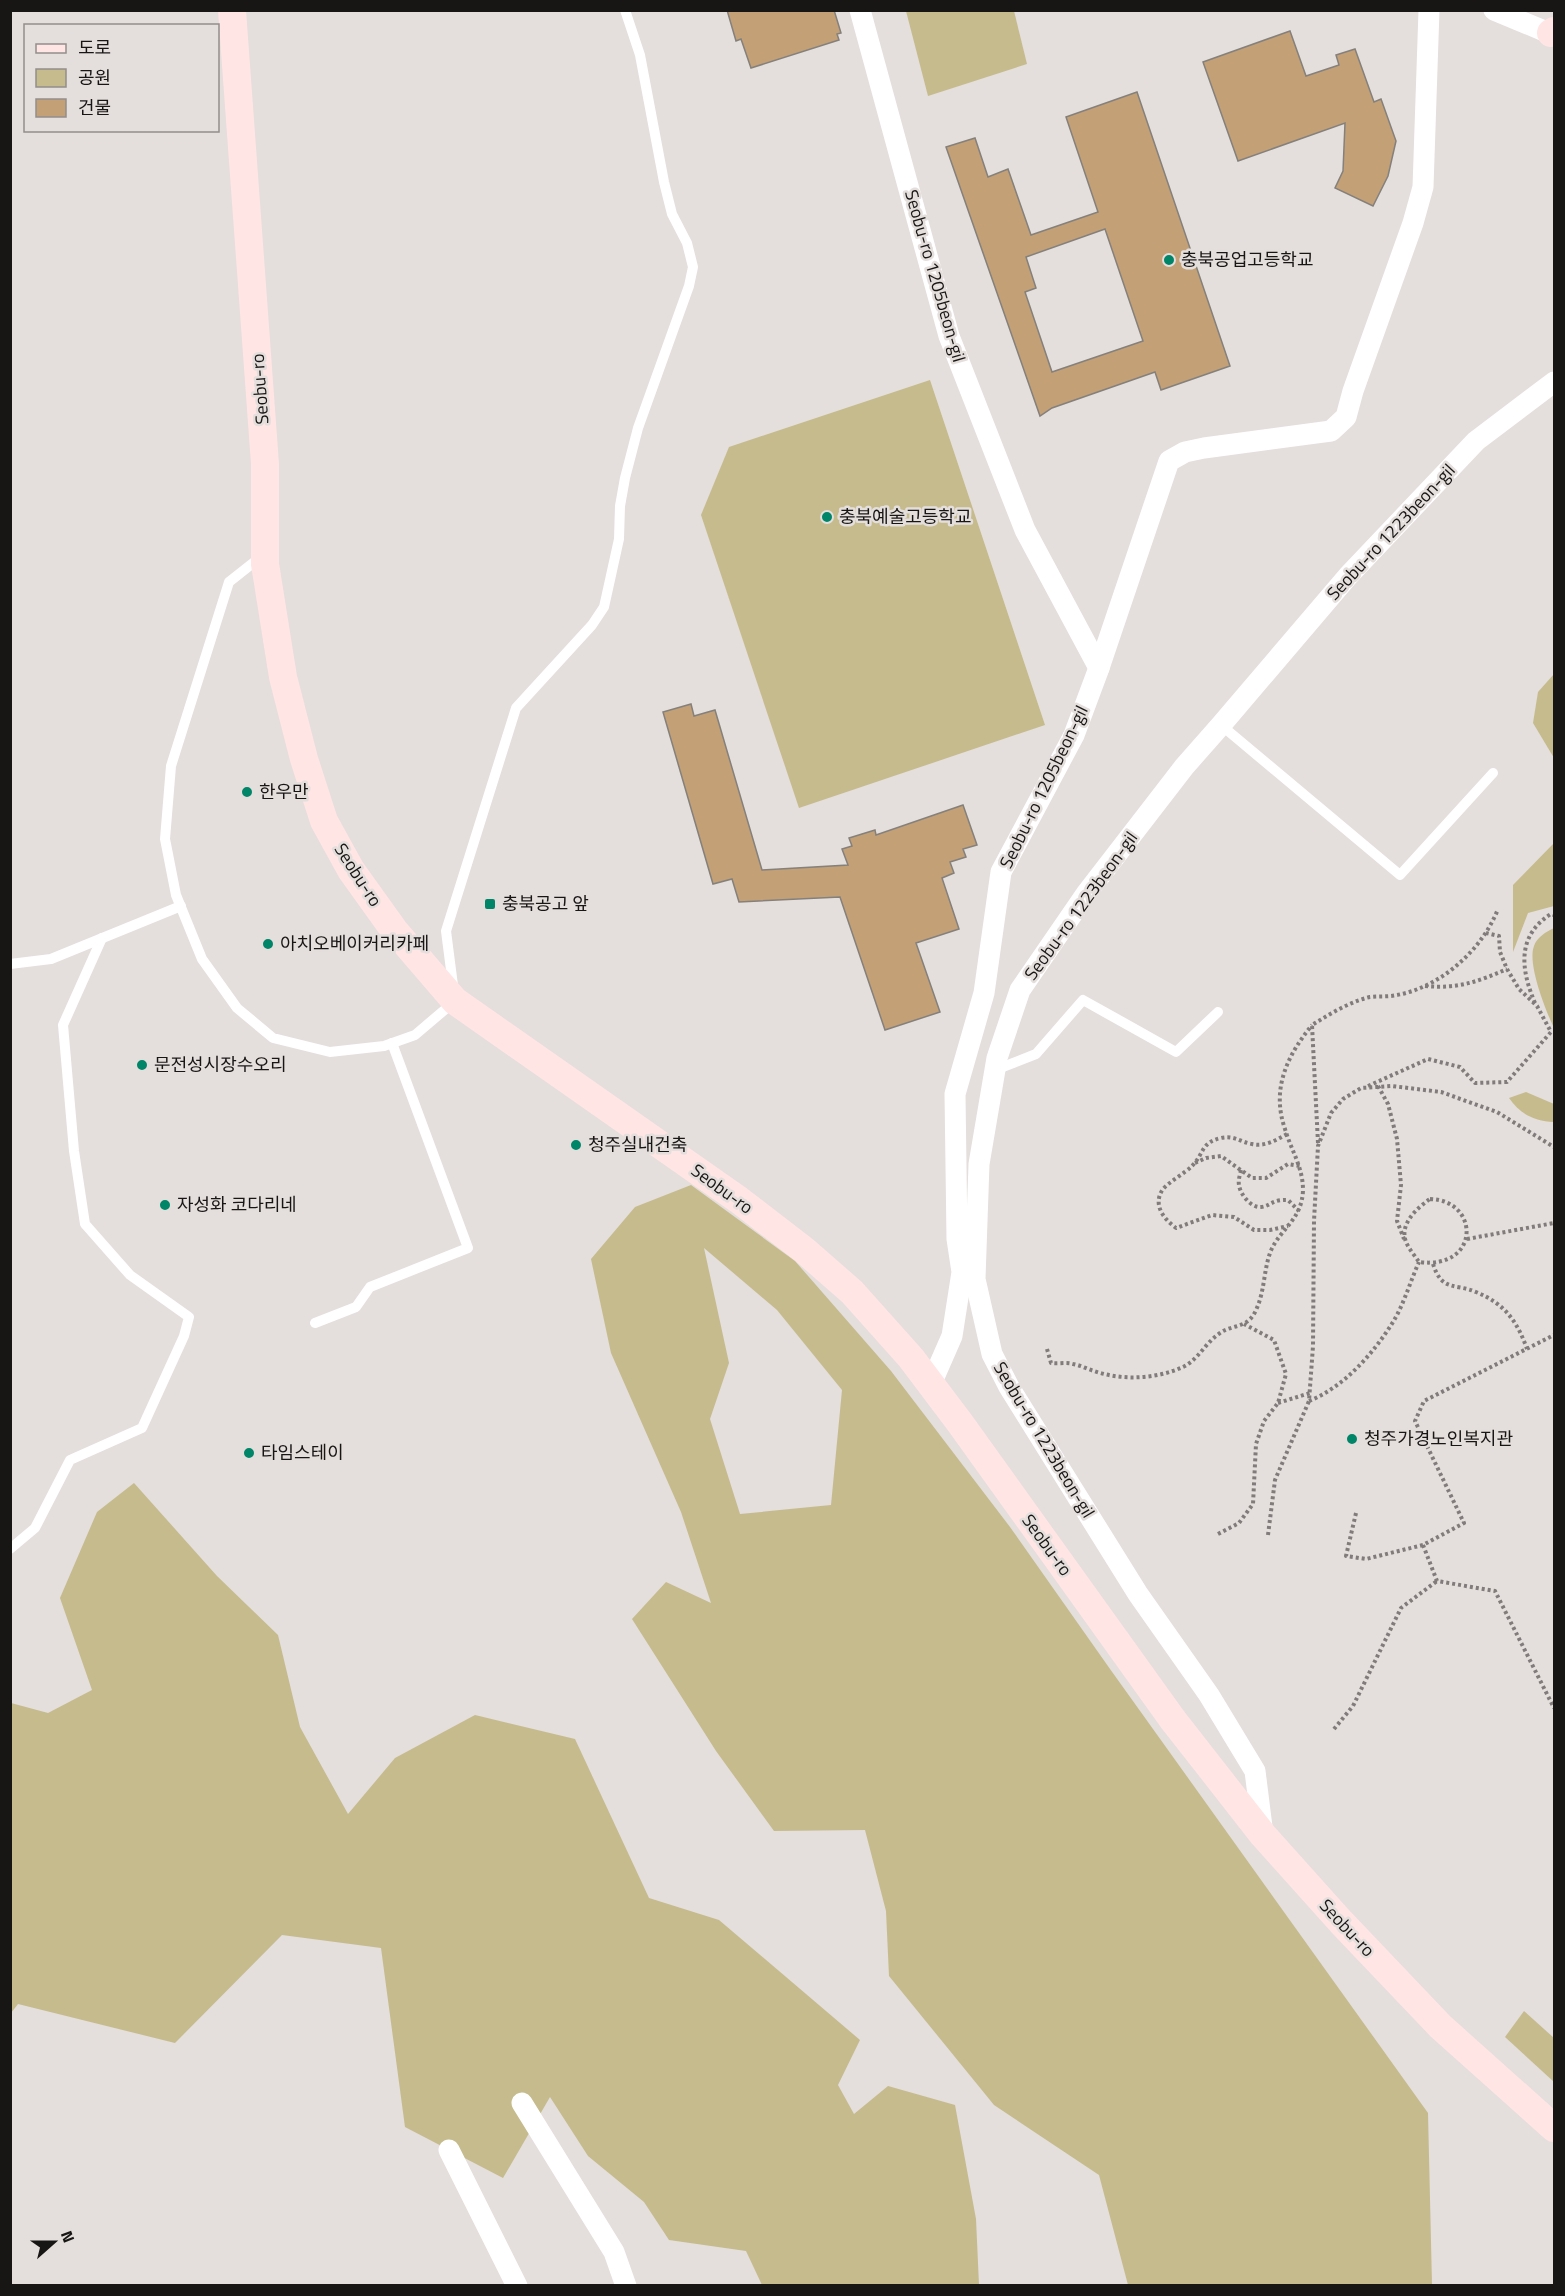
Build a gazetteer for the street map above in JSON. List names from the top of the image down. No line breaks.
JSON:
{"streets":{"main road":["Seobu-ro"],"street":["Seobu-ro 1205beon-gil","Seobu-ro 1223beon-gil"]},"crossings":[["Seobu-ro 1205beon-gil","Seobu-ro"],["Seobu-ro","Seobu-ro 1223beon-gil"]],"places":{"other":["충북공업고등학교","충북예술고등학교","한우만","아치오베이커리카페","문전성시장수오리","청주실내건축","자성화 코다리네","청주가경노인복지관","타임스테이"],"transit":["충북공고 앞"]},"legend":["도로","공원","건물"],"north":"right"}
